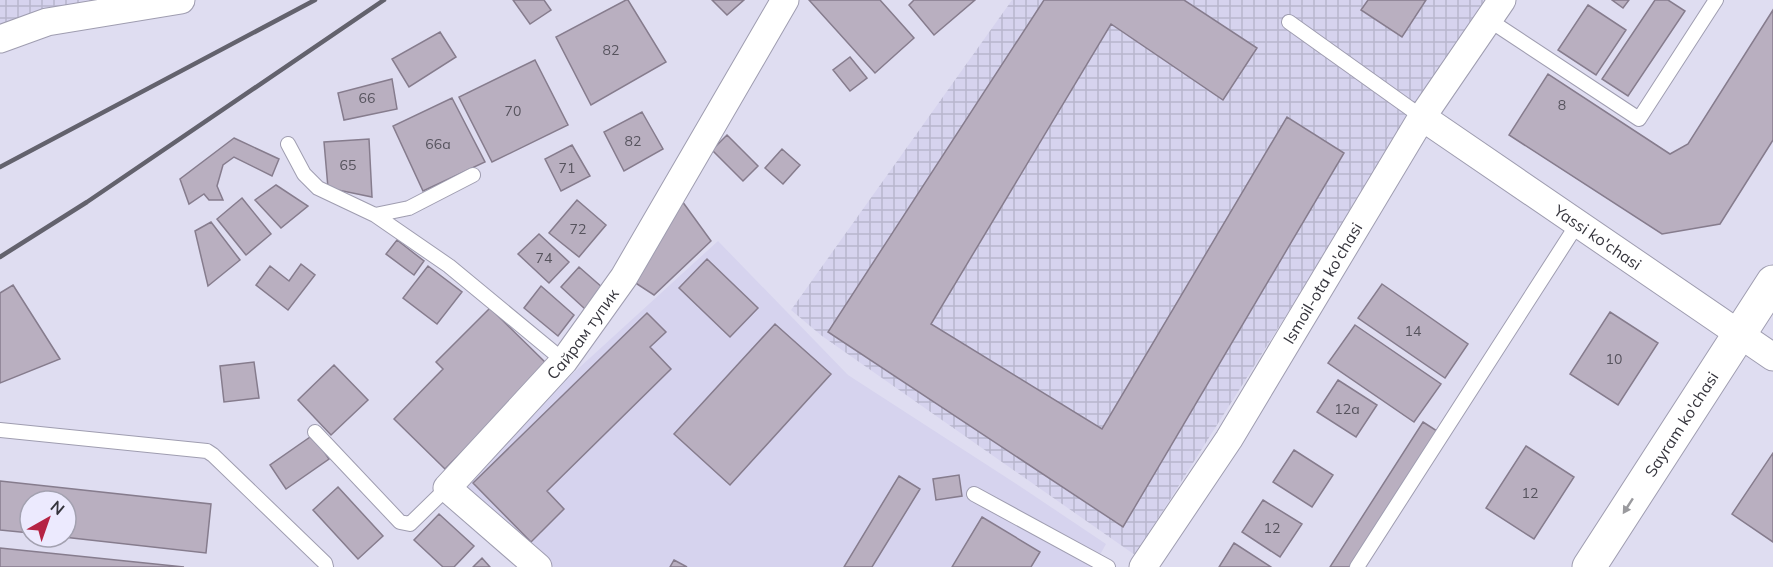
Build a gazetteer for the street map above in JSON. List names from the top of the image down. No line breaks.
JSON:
{"streets":{"street":["Yassi ko'chasi","Ismoil-ota ko'chasi","Сайрам тупик","Sayram ko'chasi"]},"crossings":[["Yassi ko'chasi","Ismoil-ota ko'chasi"],["Yassi ko'chasi","Sayram ko'chasi"]],"house_numbers":["82","66","8","70","82","66а","65","71","72","74","14","10","12а","12","12"],"north":"top right"}
